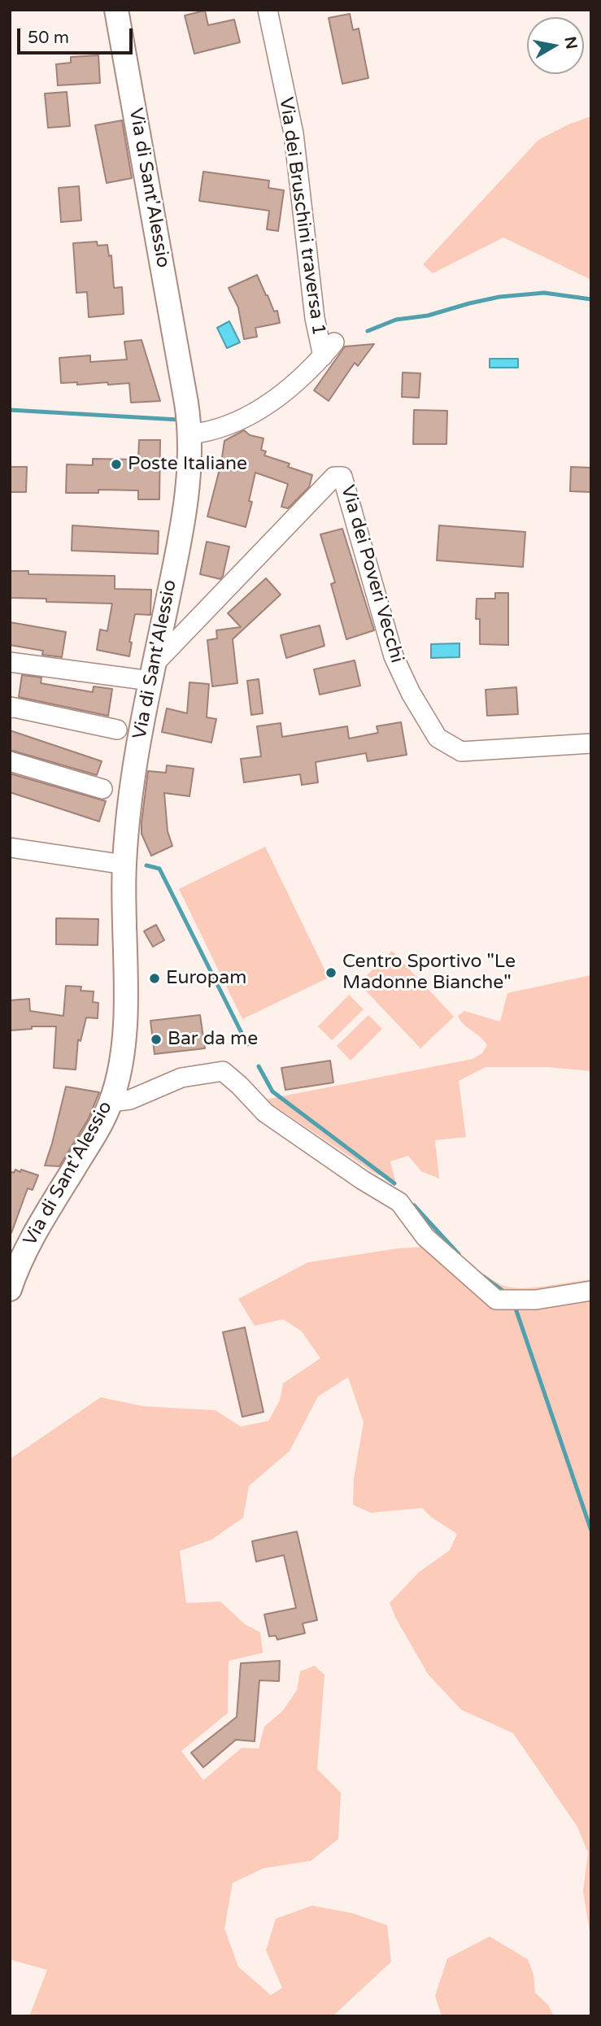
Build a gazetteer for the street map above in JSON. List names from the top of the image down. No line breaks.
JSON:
{"streets":{"street":["Via di Sant'Alessio","Via dei Bruschini traversa 1","Via dei Poveri Vecchi"]},"crossings":[["Via di Sant'Alessio","Via dei Bruschini traversa 1"],["Via di Sant'Alessio","Via dei Poveri Vecchi"]],"places":["Poste Italiane","Centro Sportivo \"Le Madonne Bianche\"","Europam","Bar da me"],"scale_bar":"50 m","north":"right"}
